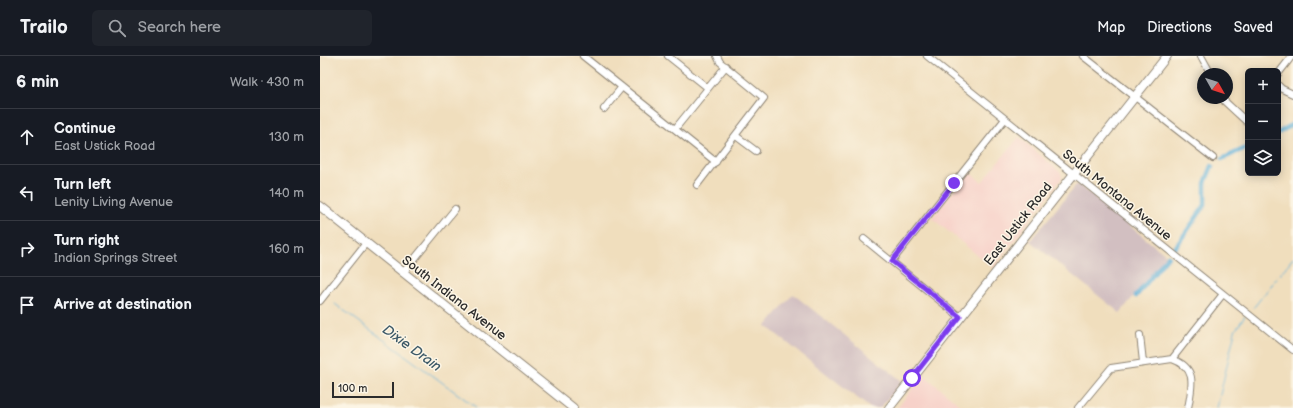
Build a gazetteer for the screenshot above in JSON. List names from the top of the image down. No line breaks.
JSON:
{"streets":{"main road":["East Ustick Road","South Indiana Avenue"],"street":["South Montana Avenue"]},"crossings":[["South Montana Avenue","East Ustick Road"]],"water":["Dixie Drain"],"scale_bar":"100 m","north":"bottom right","page":{"header":"Trailo","search":"Search here","nav":["Map","Directions","Saved"],"heading":["6 min","Walk · 430 m"],"map_buttons":["+","−"],"list":[["Continue","East Ustick Road","130 m"],["Turn left","Lenity Living Avenue","140 m"],["Turn right","Indian Springs Street","160 m"],"Arrive at destination"],"scale":"100 m"}}
